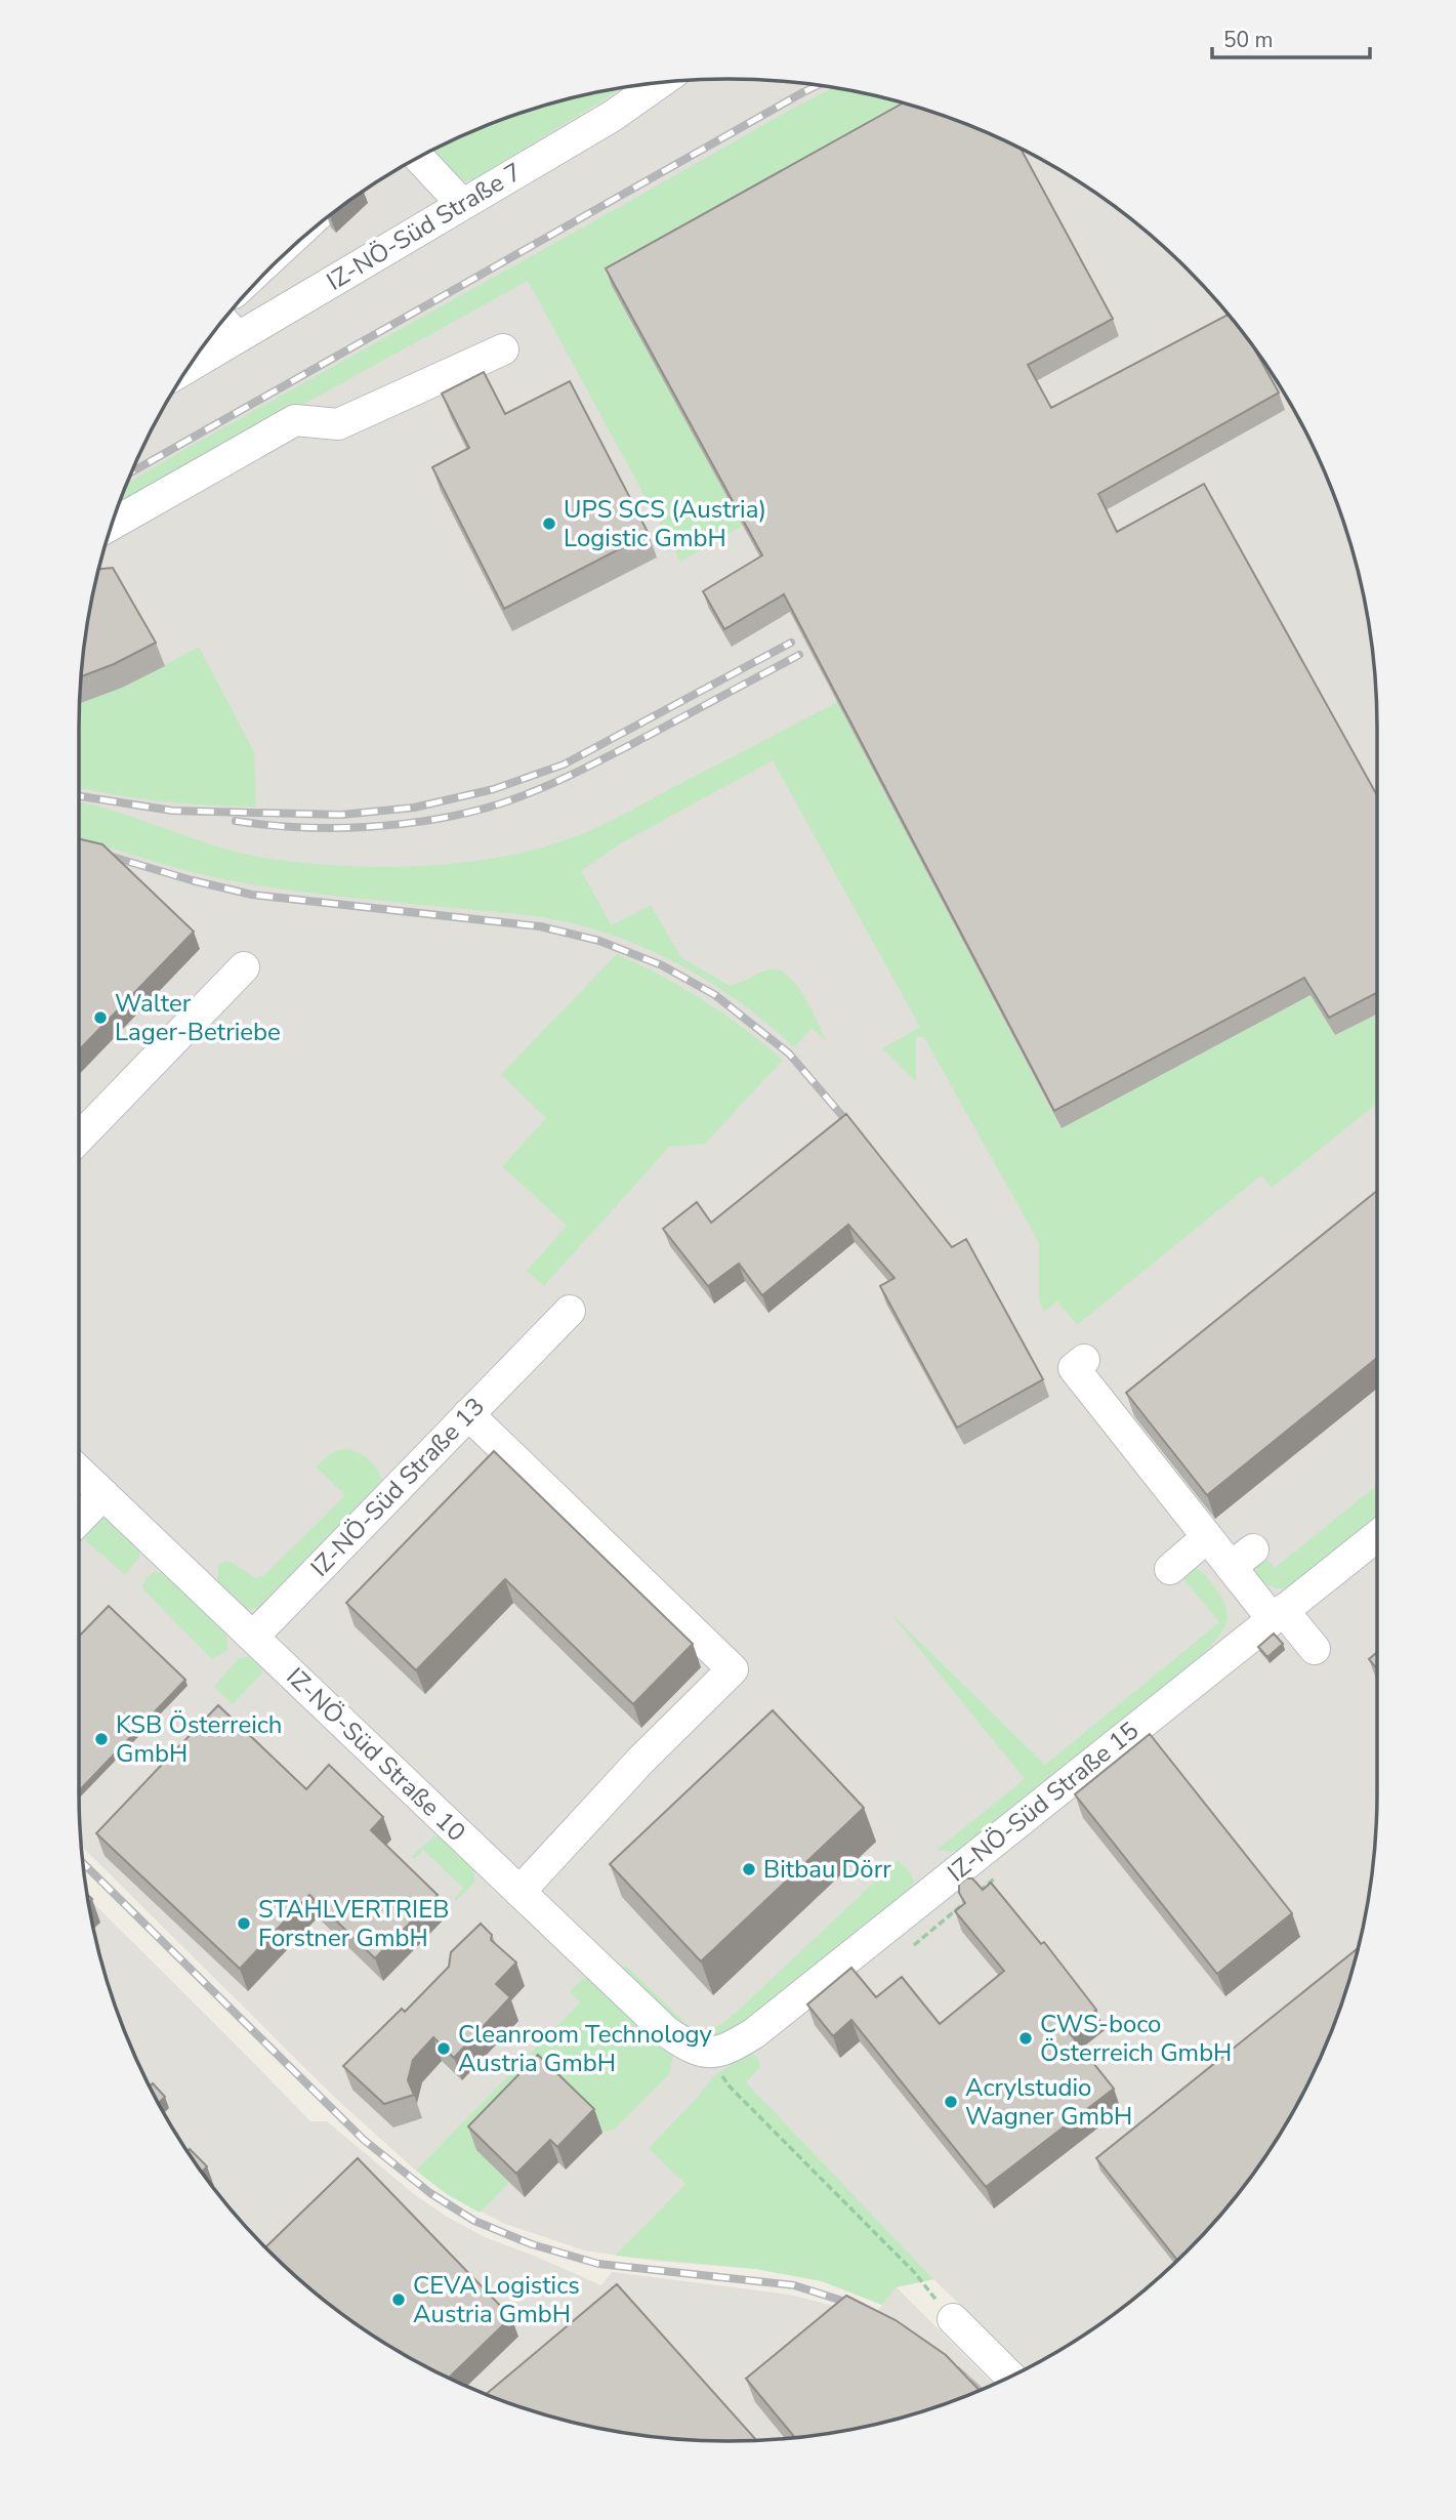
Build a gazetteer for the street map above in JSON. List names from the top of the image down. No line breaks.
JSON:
{"streets":{"street":["IZ-NÖ-Süd Straße 7","IZ-NÖ-Süd Straße 13","IZ-NÖ-Süd Straße 10","IZ-NÖ-Süd Straße 15"]},"crossings":[["IZ-NÖ-Süd Straße 13","IZ-NÖ-Süd Straße 10"],["IZ-NÖ-Süd Straße 10","IZ-NÖ-Süd Straße 15"]],"places":["UPS SCS (Austria) Logistic GmbH","Walter Lager-Betriebe","KSB Österreich GmbH","Bitbau Dörr","STAHLVERTRIEB Forstner GmbH","CWS-boco Österreich GmbH","Cleanroom Technology Austria GmbH","Acrylstudio Wagner GmbH","CEVA Logistics Austria GmbH"],"scale_bar":"50 m"}
